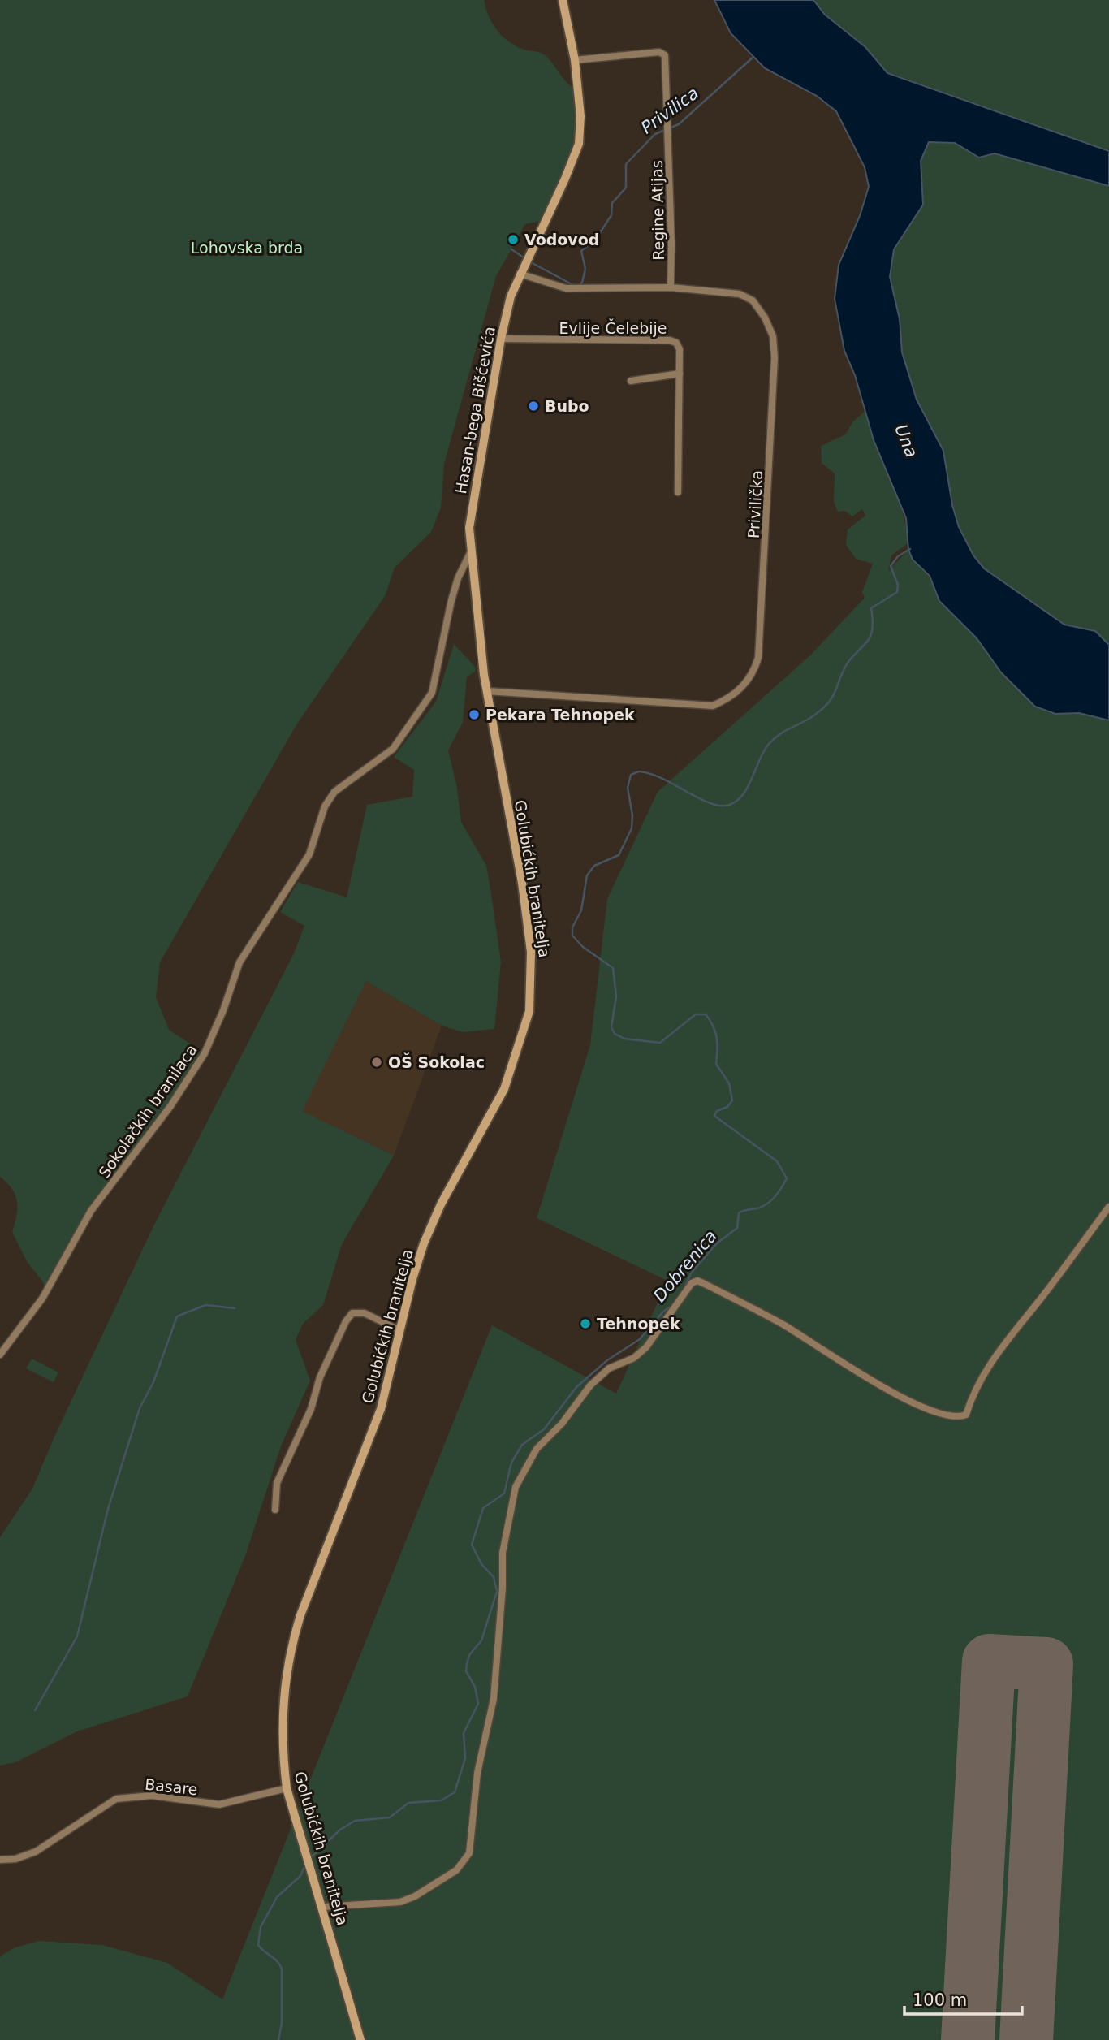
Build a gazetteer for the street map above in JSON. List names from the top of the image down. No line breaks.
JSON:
{"streets":{"street":["Regine Atijas","Evlije Čelebije","Hasan-bega Bišćevića","Privilička","Golubićkih branitelja","Sokolačkih branilaca","Basare"]},"crossings":[["Regine Atijas","Hasan-bega Bišćevića"],["Regine Atijas","Privilička"],["Evlije Čelebije","Hasan-bega Bišćevića"],["Hasan-bega Bišćevića","Privilička"],["Hasan-bega Bišćevića","Golubićkih branitelja"],["Hasan-bega Bišćevića","Sokolačkih branilaca"],["Privilička","Golubićkih branitelja"],["Golubićkih branitelja","Sokolačkih branilaca"],["Golubićkih branitelja","Basare"]],"water":["Privilica","Una","Dobrenica"],"parks":["Lohovska brda"],"places":["Vodovod","Bubo","Pekara Tehnopek","OŠ Sokolac","Tehnopek"],"scale_bar":"100 m"}
